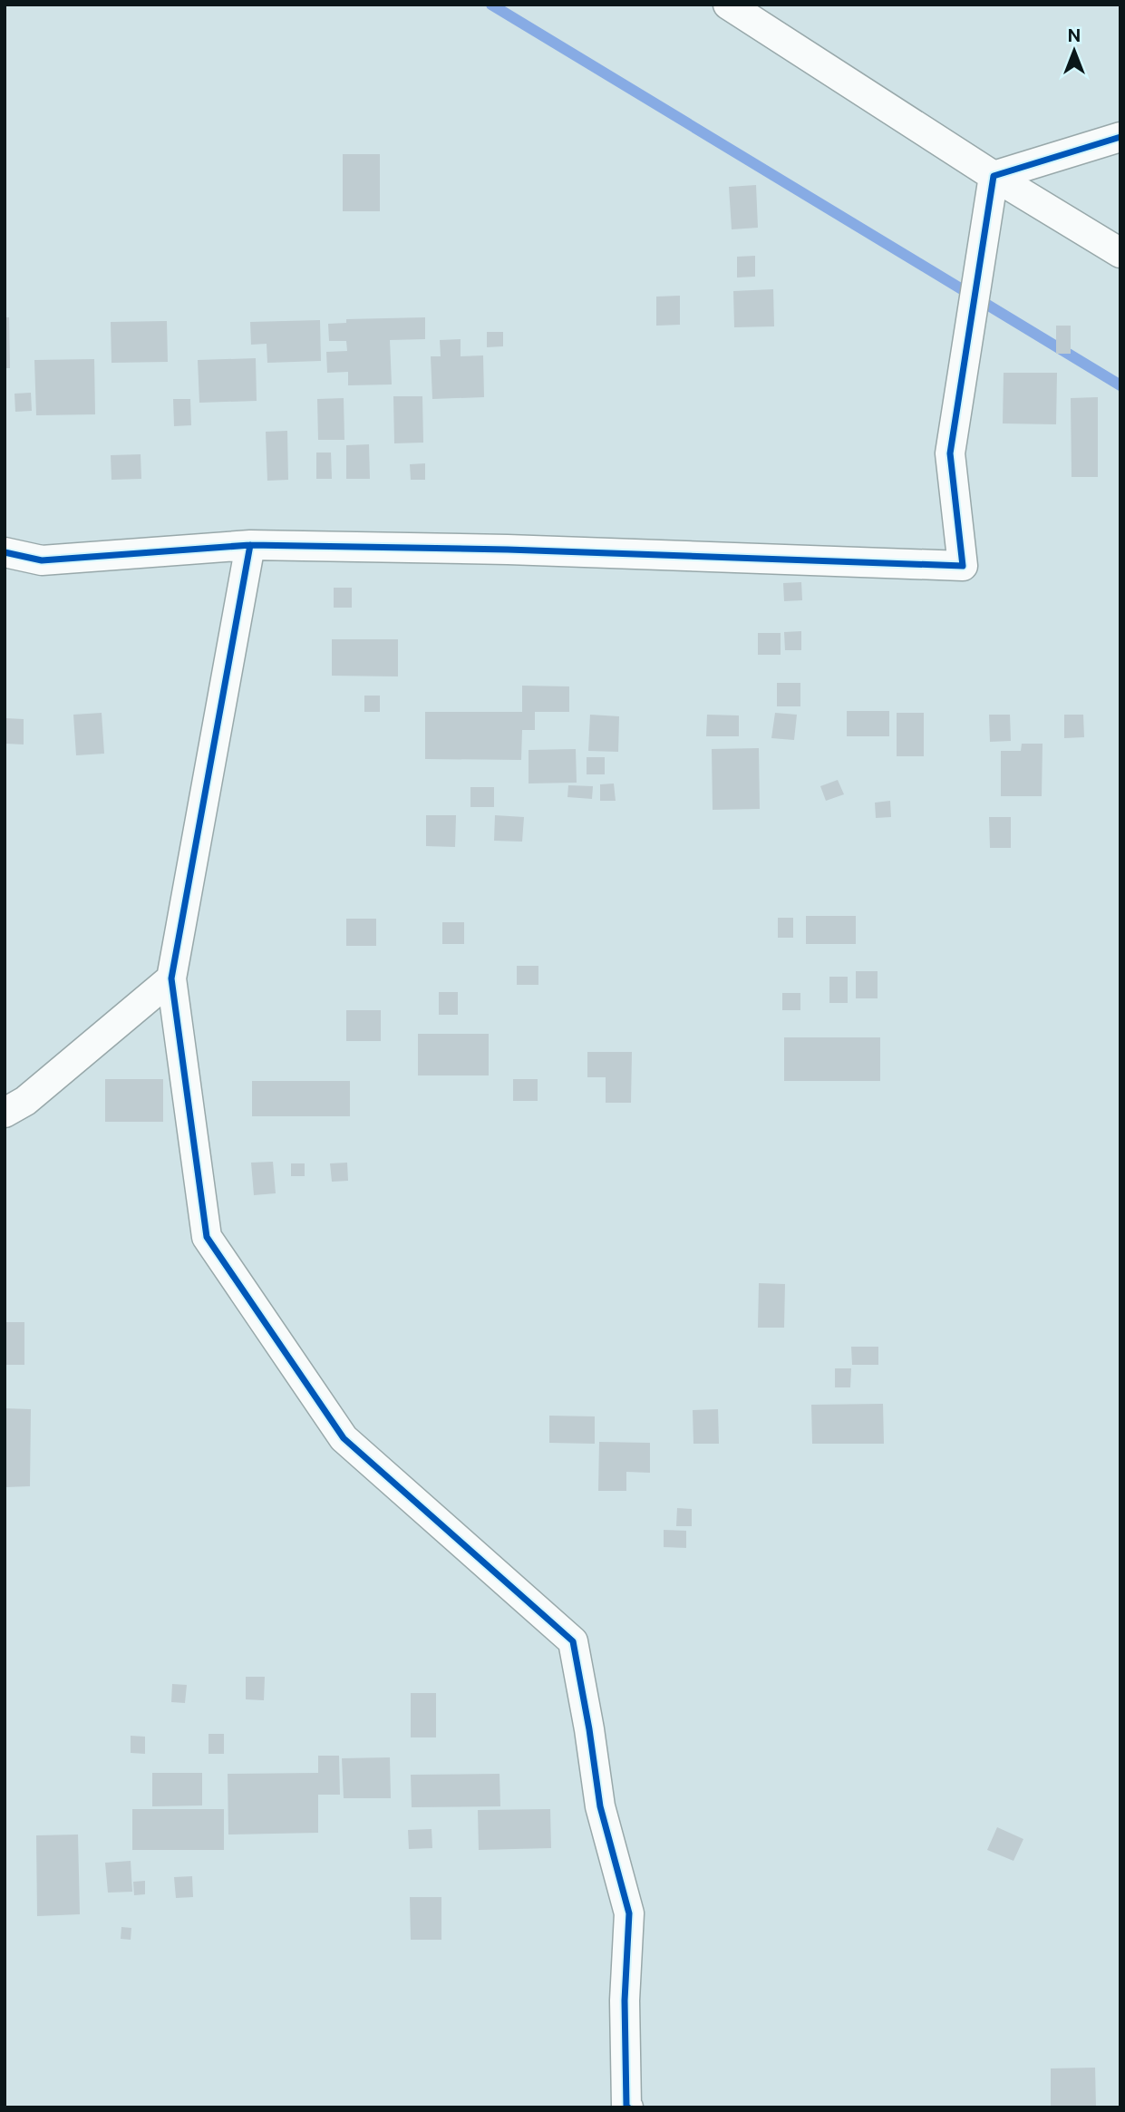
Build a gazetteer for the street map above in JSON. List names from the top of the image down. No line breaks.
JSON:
{"north":"top"}
